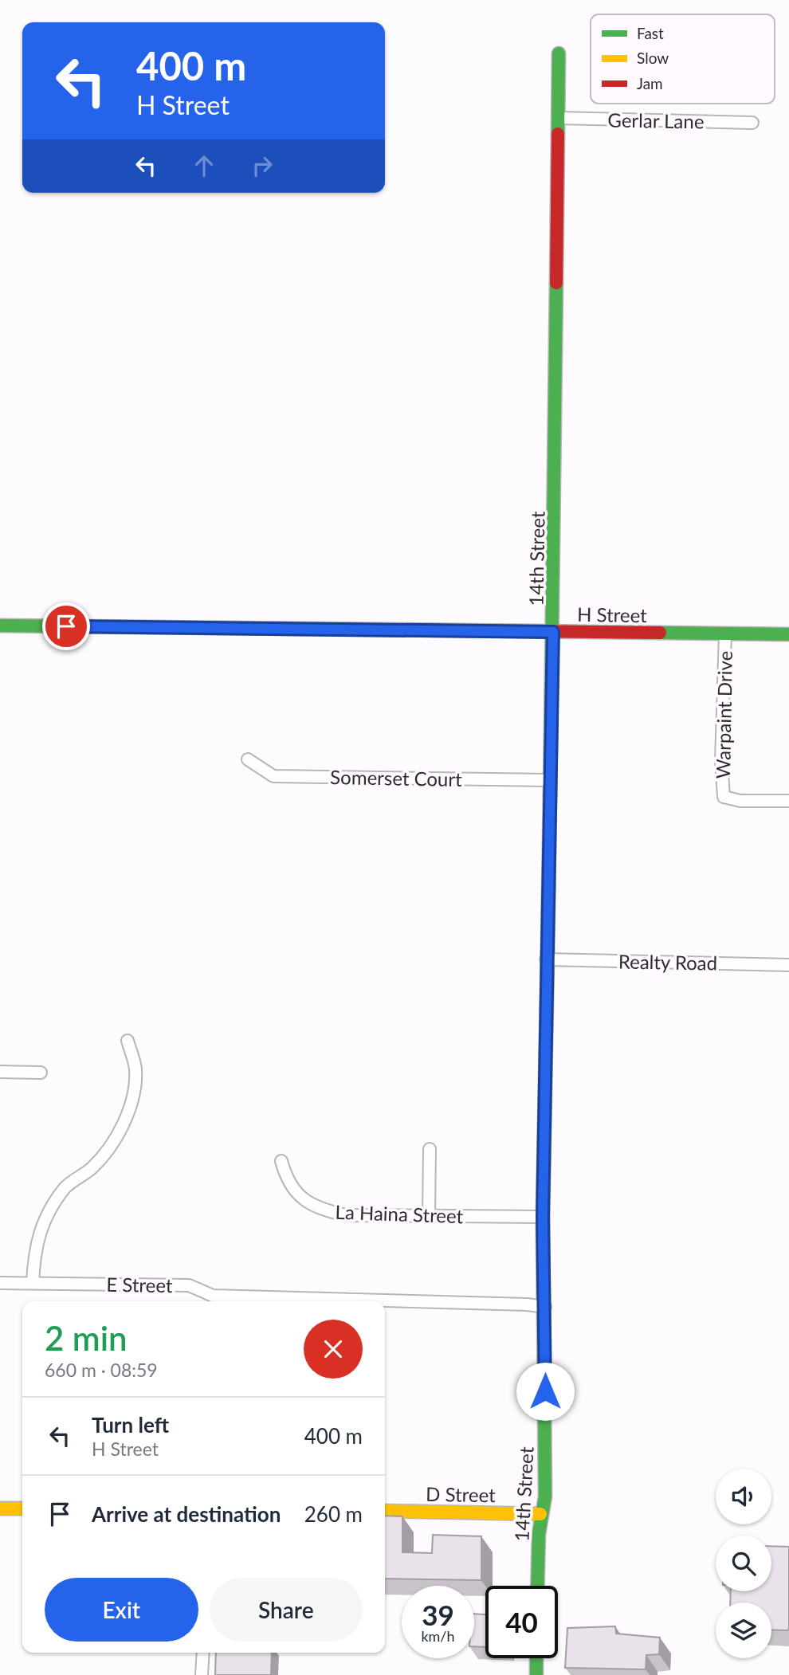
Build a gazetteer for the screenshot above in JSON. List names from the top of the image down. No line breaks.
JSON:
{"streets":{"street":["Gerlar Lane","14th Street","H Street","Warpaint Drive","Somerset Court","Realty Road","La Haina Street","E Street","D Street"]},"crossings":[["Gerlar Lane","14th Street"],["14th Street","H Street"],["14th Street","Somerset Court"],["14th Street","Realty Road"],["14th Street","La Haina Street"],["14th Street","E Street"],["14th Street","D Street"],["H Street","Warpaint Drive"]],"legend":["Fast","Slow","Jam"],"page":{"turn":["400 m","H Street"],"heading":["2 min","660 m · 08:59"],"list":[{"name":"Turn left","note":"H Street","value":"400 m"},{"name":"Arrive at destination","value":"260 m"}],"buttons":["Exit","Share"],"speed":"39 km/h","limit":"40"}}
